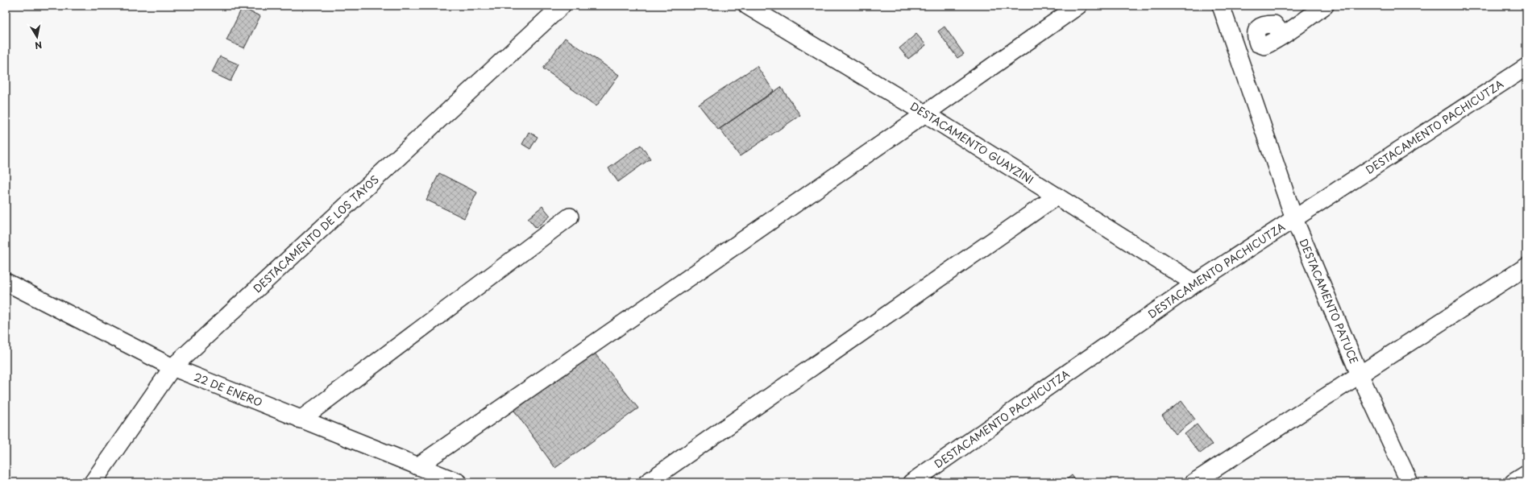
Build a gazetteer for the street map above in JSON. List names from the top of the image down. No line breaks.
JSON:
{"streets":{"street":["DESTACAMENTO PACHICUTZA","DESTACAMENTO GUAYZINI","DESTACAMENTO DE LOS TAYOS","DESTACAMENTO PATUCE","22 DE ENERO"]},"crossings":[["DESTACAMENTO PACHICUTZA","DESTACAMENTO GUAYZINI"],["DESTACAMENTO PACHICUTZA","DESTACAMENTO PATUCE"],["DESTACAMENTO DE LOS TAYOS","22 DE ENERO"]],"north":"bottom"}
